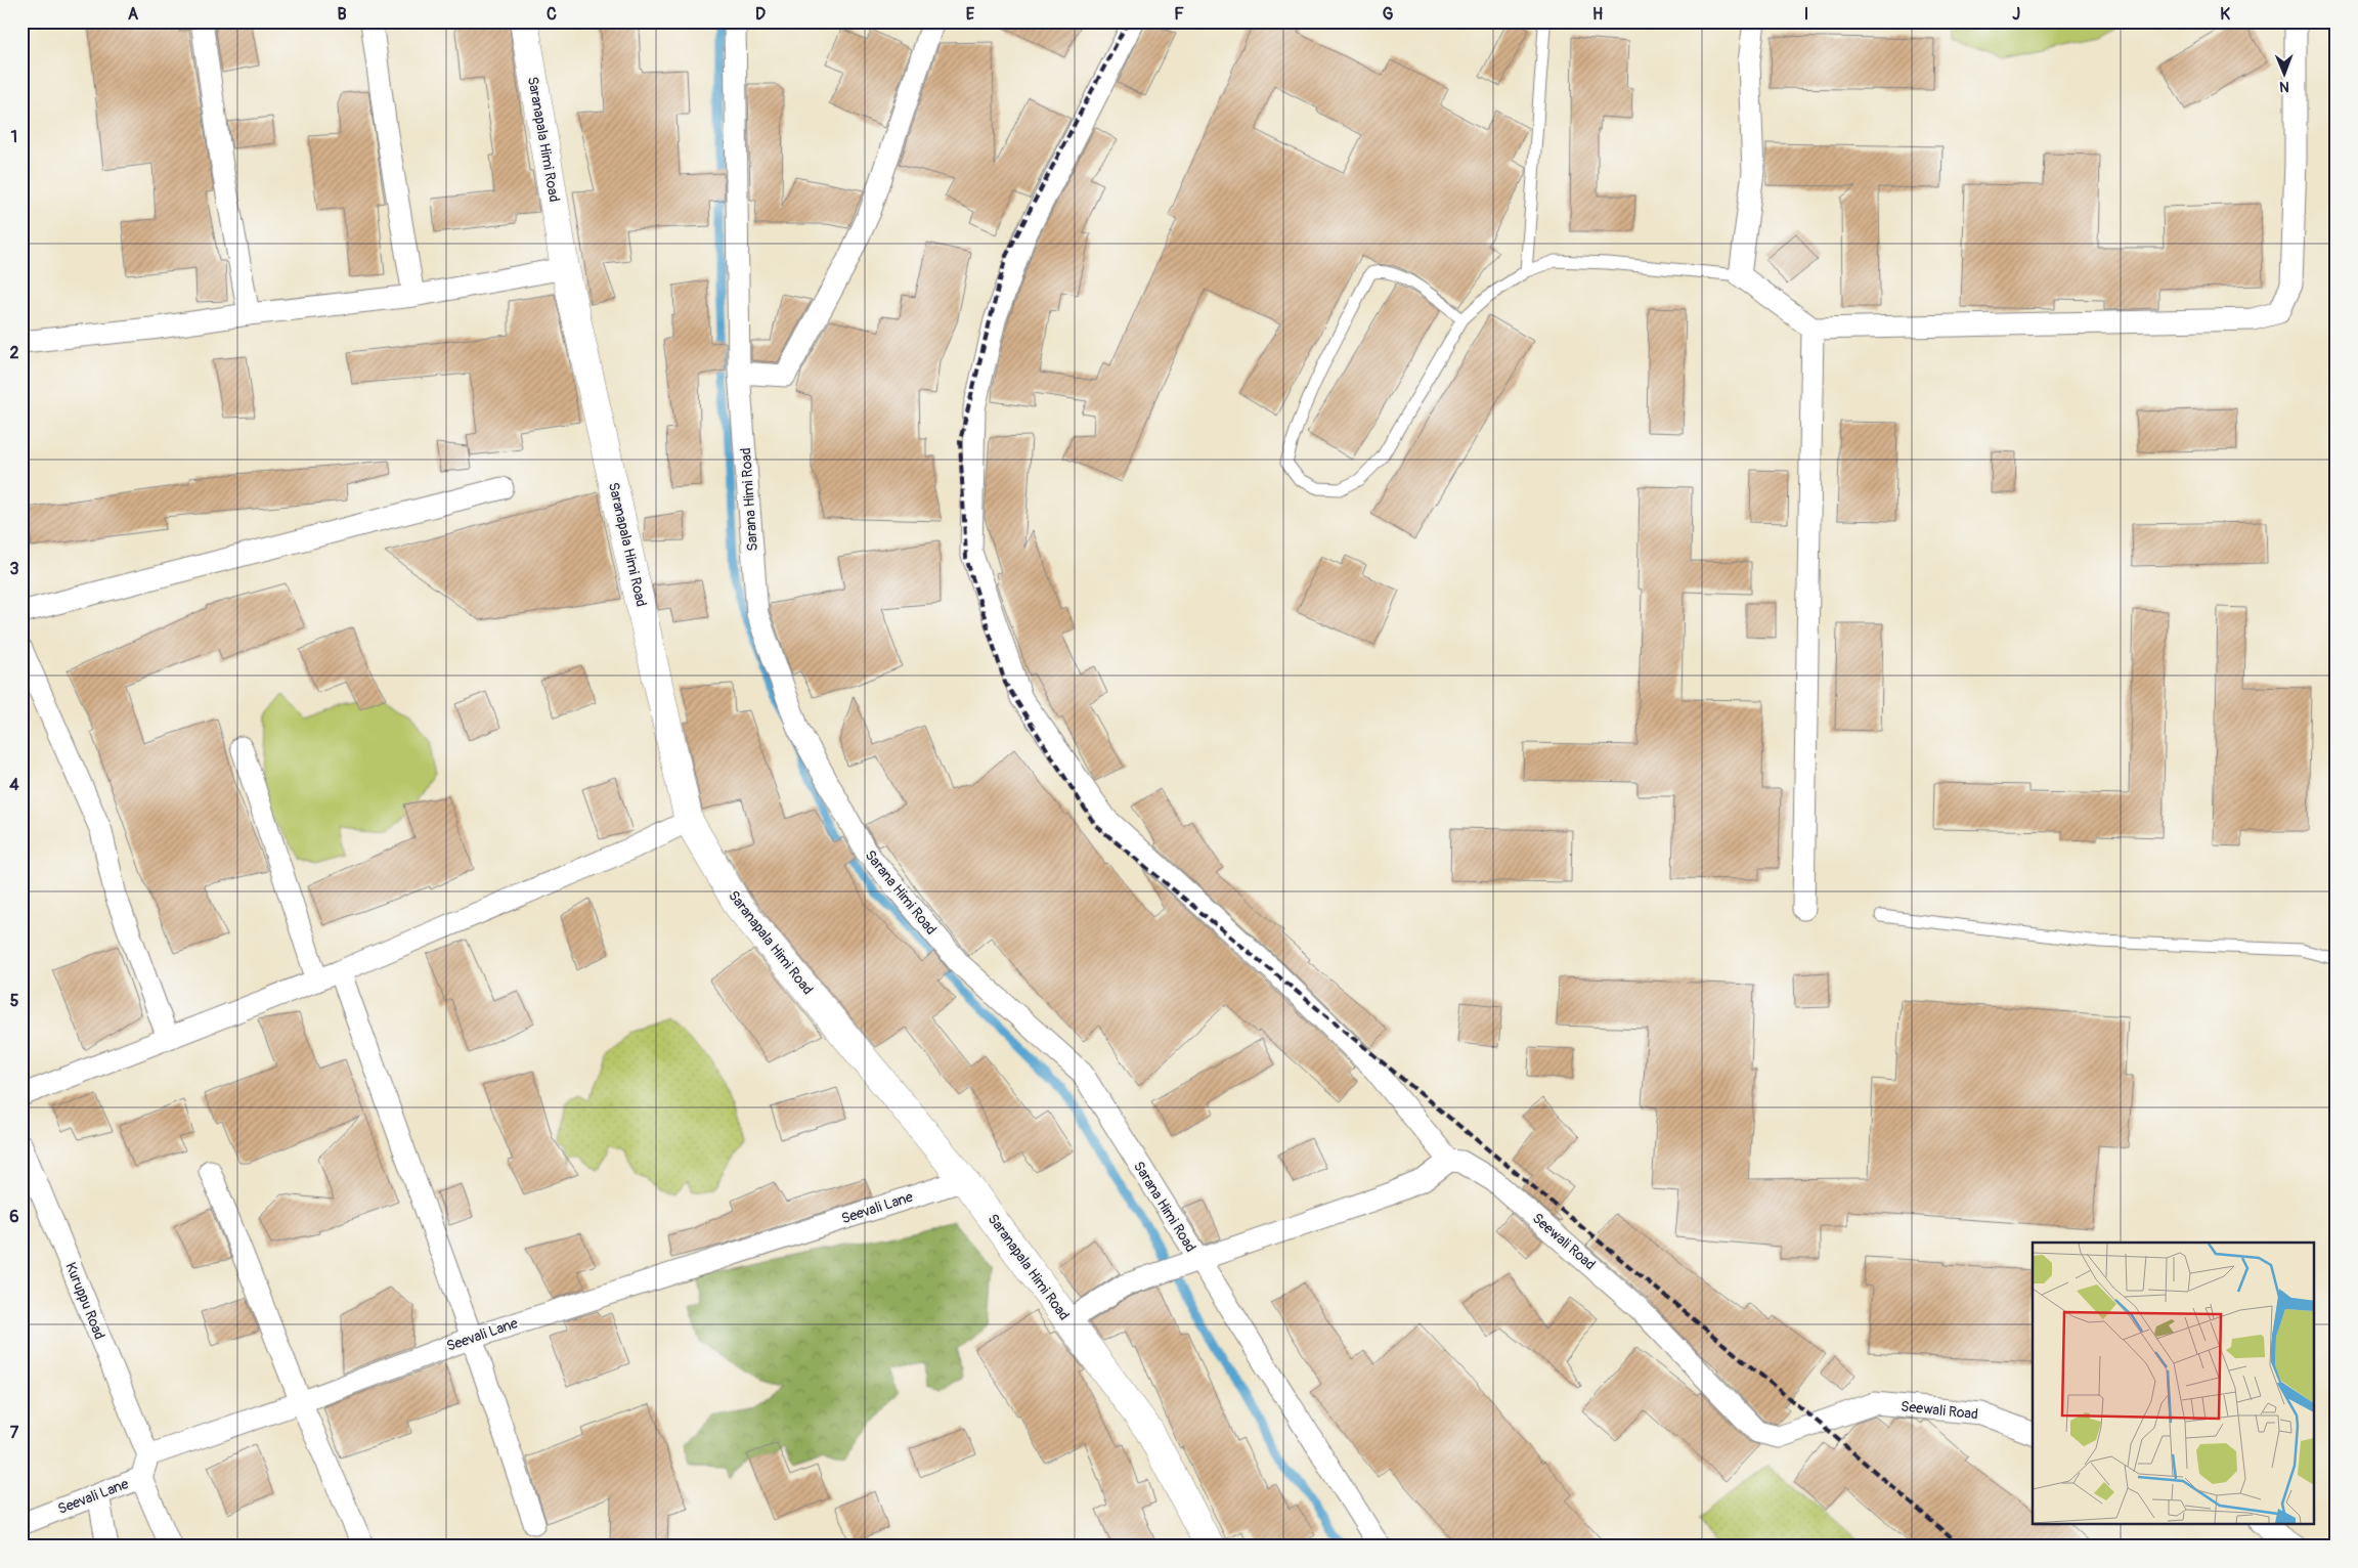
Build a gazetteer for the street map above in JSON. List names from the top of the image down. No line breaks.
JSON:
{"streets":{"street":["Saranapala Himi Road","Sarana Himi Road","Seevali Lane","Seewali Road","Kuruppu Road"]},"crossings":[["Saranapala Himi Road","Seevali Lane"],["Seevali Lane","Kuruppu Road"]],"north":"bottom","grid":{"columns":["A","B","C","D","E","F","G","H","I","J","K"],"rows":["1","2","3","4","5","6","7"]}}
